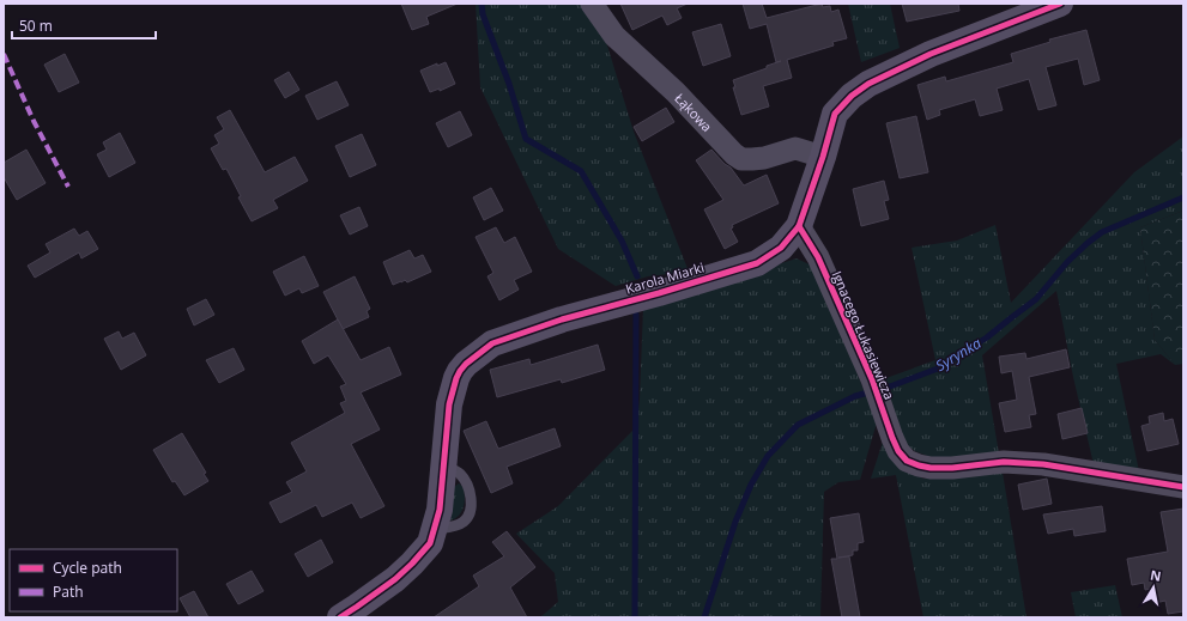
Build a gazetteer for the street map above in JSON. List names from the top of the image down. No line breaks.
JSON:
{"streets":{"street":["Łąkowa","Karola Miarki","Ignacego Łukasiewicza"]},"crossings":[["Łąkowa","Karola Miarki"],["Karola Miarki","Ignacego Łukasiewicza"]],"water":["Syrynka"],"legend":["Cycle path","Path"],"scale_bar":"50 m","north":"top"}
